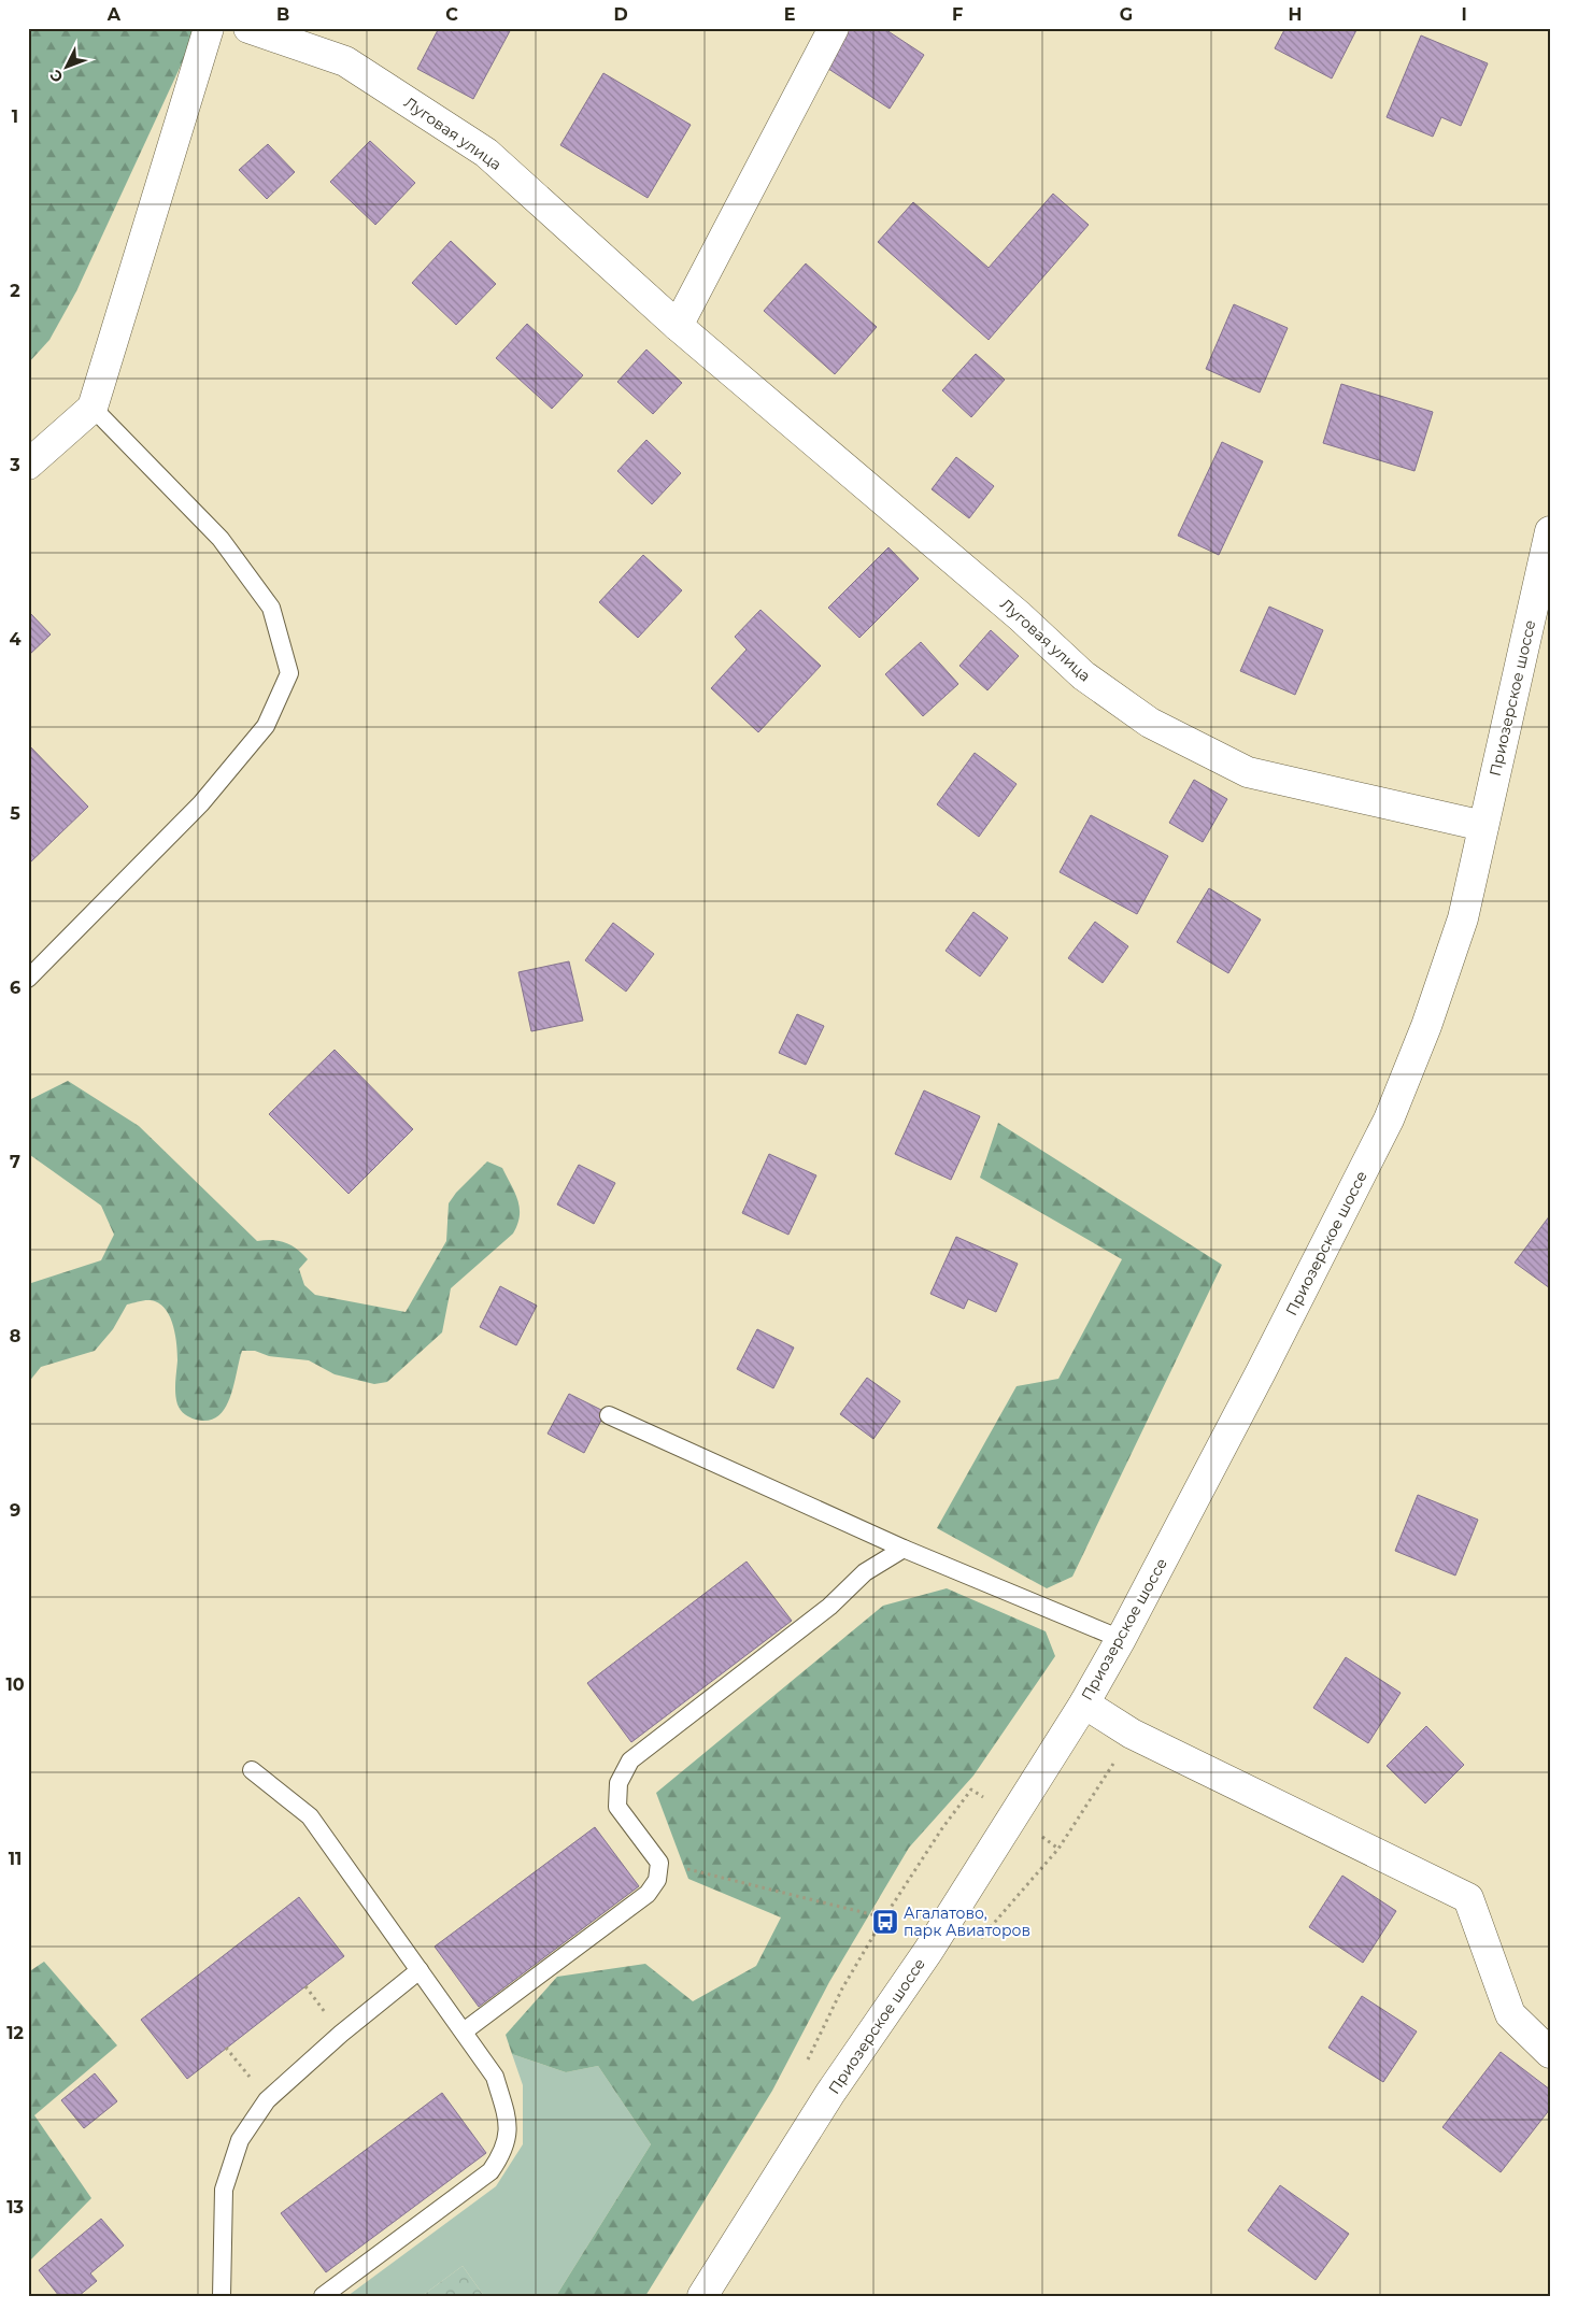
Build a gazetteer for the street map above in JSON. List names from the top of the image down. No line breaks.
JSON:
{"streets":{"street":["Луговая улица","Приозерское шоссе"]},"crossings":[["Луговая улица","Приозерское шоссе"]],"places":{"bus stop":["Агалатово, парк Авиаторов"]},"north":"bottom left","grid":{"columns":["A","B","C","D","E","F","G","H","I"],"rows":["1","2","3","4","5","6","7","8","9","10","11","12","13"]}}
